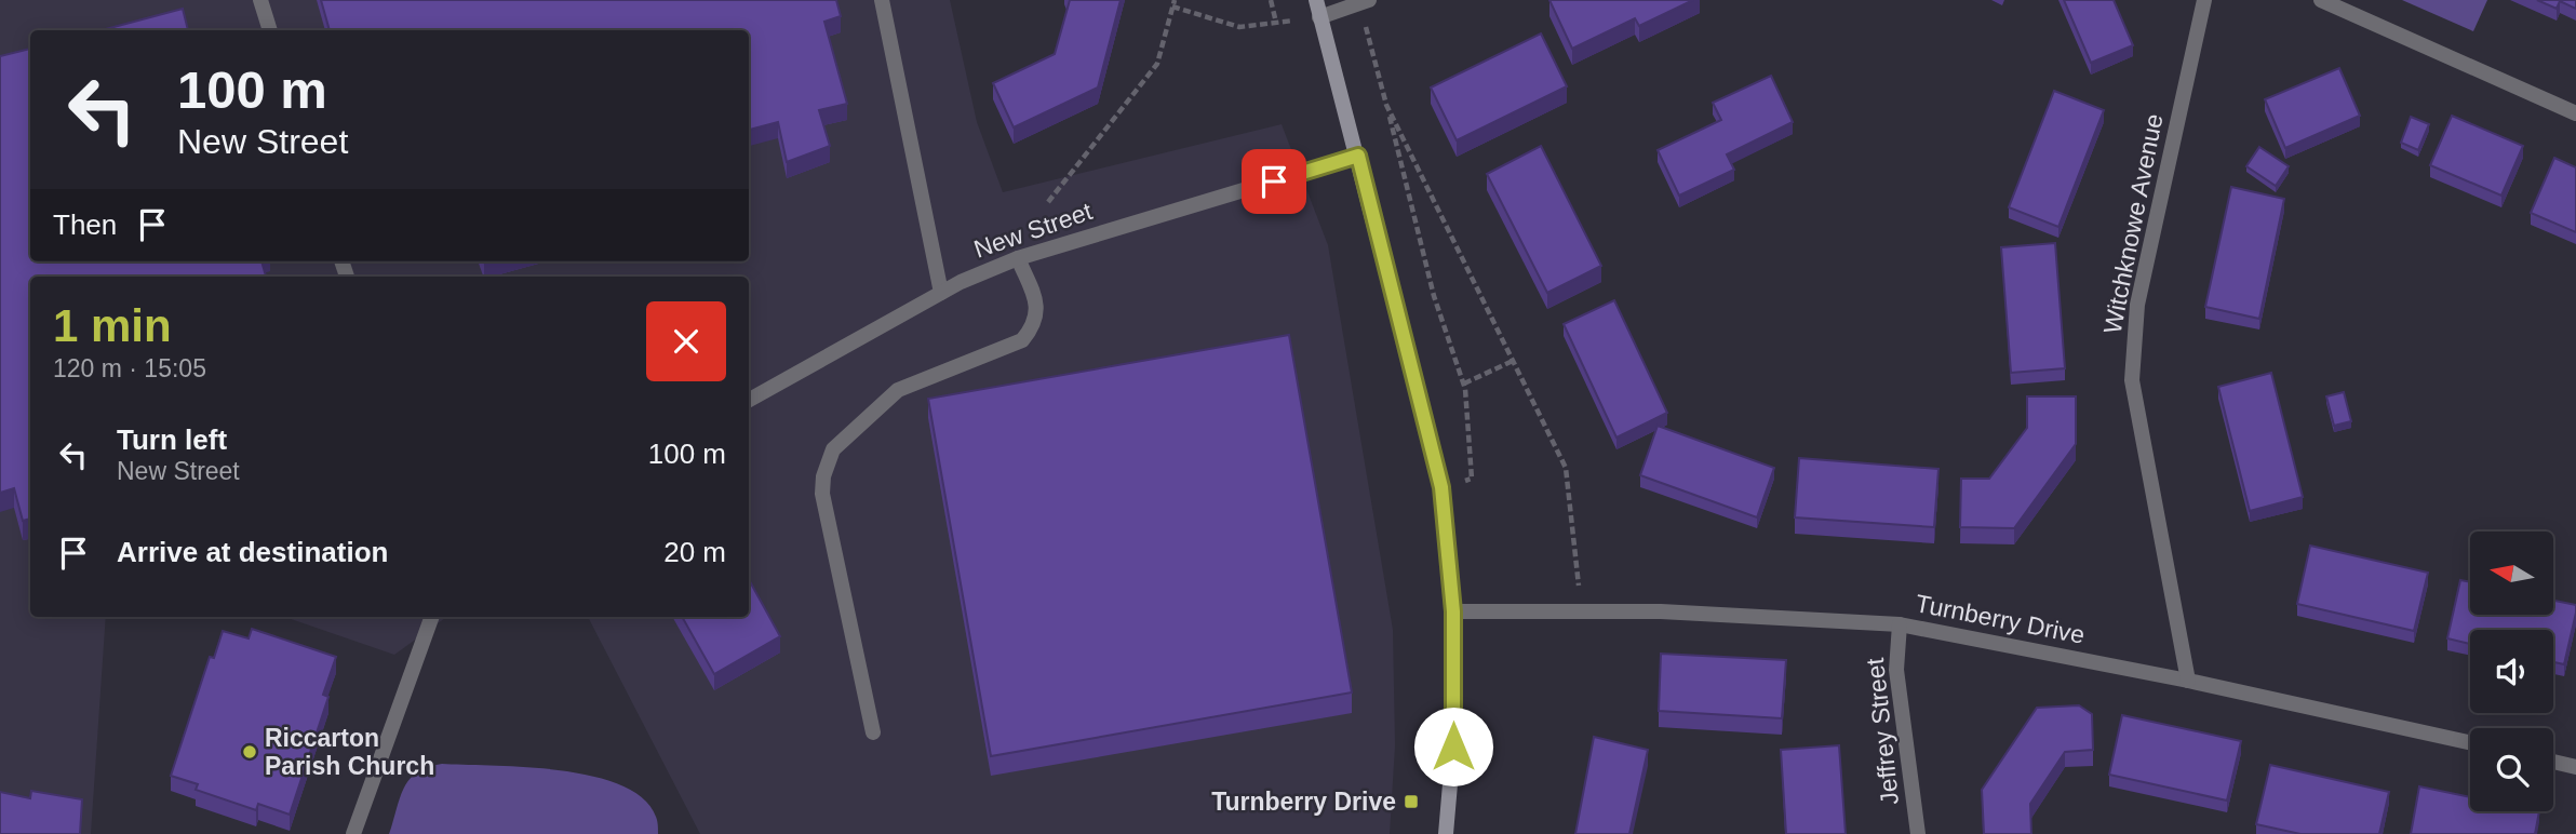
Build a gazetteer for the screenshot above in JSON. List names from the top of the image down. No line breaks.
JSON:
{"streets":{"street":["Witchknowe Avenue","New Street","Turnberry Drive","Jeffrey Street"]},"crossings":[["Witchknowe Avenue","Turnberry Drive"],["Turnberry Drive","Jeffrey Street"]],"places":{"other":["Riccarton Parish Church"],"transit":["Turnberry Drive"]},"north":"left","page":{"turn":["100 m","New Street"],"then":"Then","heading":["1 min","120 m · 15:05"],"list":[{"name":"Turn left","note":"New Street","value":"100 m"},{"name":"Arrive at destination","value":"20 m"}]}}
